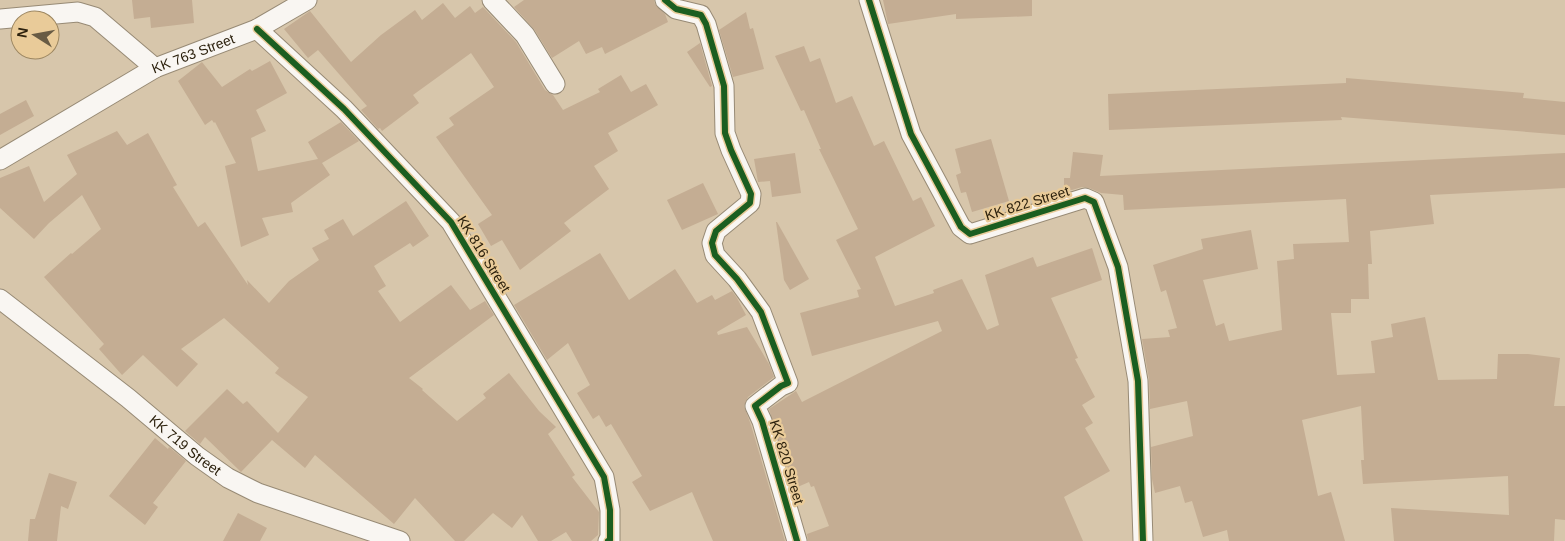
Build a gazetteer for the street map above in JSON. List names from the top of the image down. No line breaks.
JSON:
{"streets":{"street":["KK 763 Street","KK 822 Street","KK 816 Street","KK 719 Street","KK 820 Street"]},"crossings":[["KK 763 Street","KK 816 Street"]],"north":"left"}
